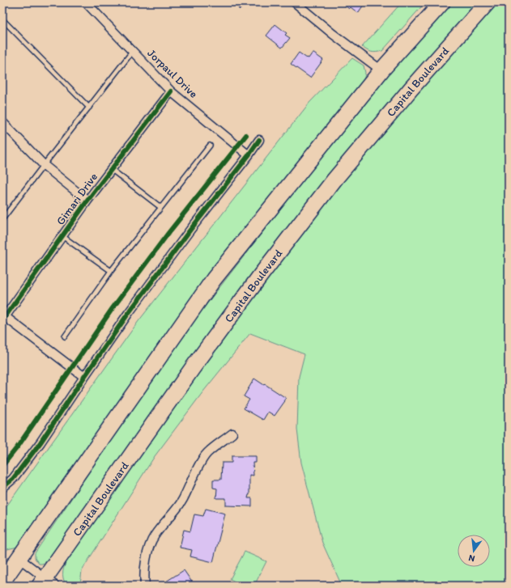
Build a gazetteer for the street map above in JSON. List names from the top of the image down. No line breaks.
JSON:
{"streets":{"highway":["Capital Boulevard"],"street":["Jorpaul Drive","Gimari Drive"]},"crossings":[["Jorpaul Drive","Gimari Drive"]],"north":"bottom"}
